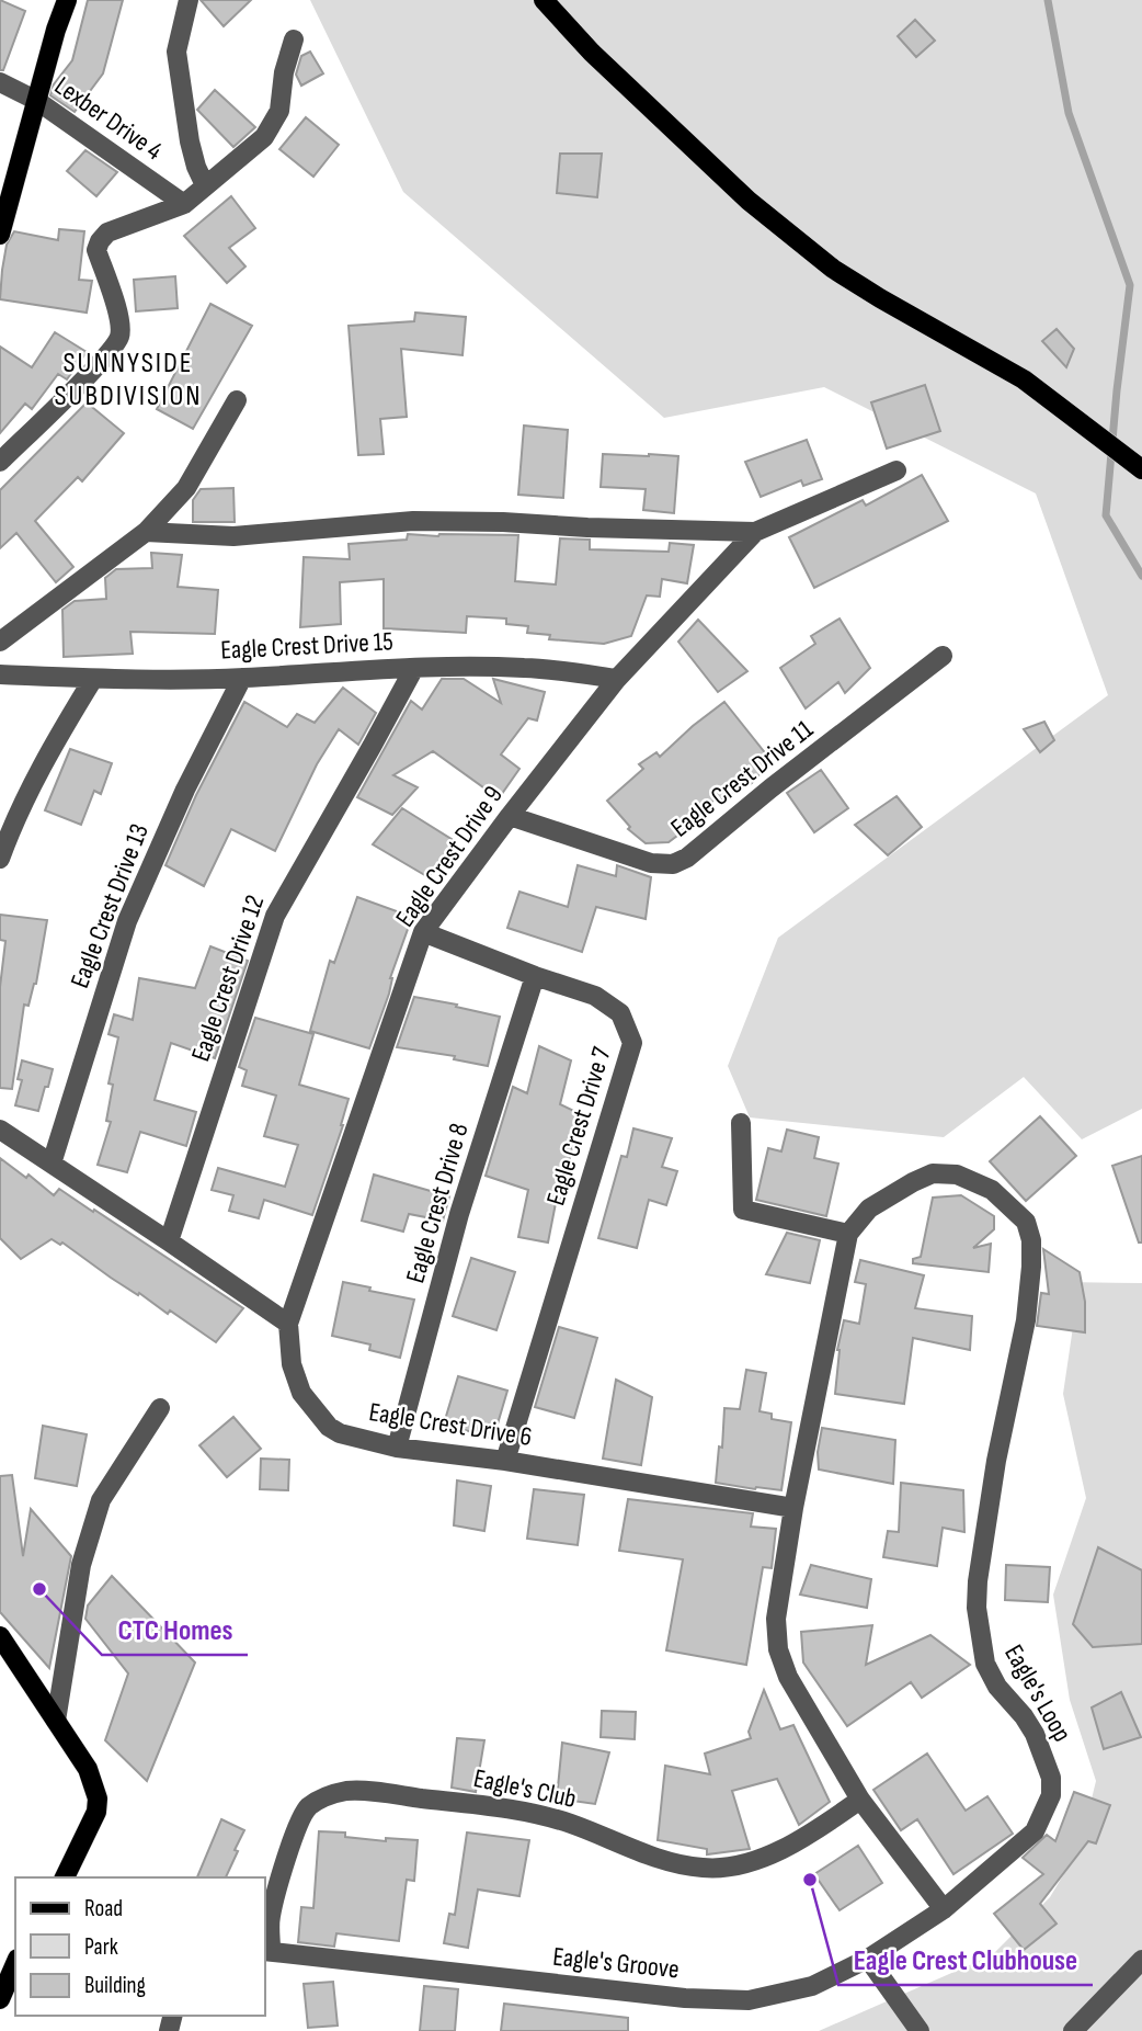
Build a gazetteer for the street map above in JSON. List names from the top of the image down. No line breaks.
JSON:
{"streets":{"street":["Lexber Drive 4","Eagle Crest Drive 15","Eagle Crest Drive 11","Eagle Crest Drive 9","Eagle Crest Drive 13","Eagle Crest Drive 12","Eagle Crest Drive 7","Eagle Crest Drive 8","Eagle Crest Drive 6","Eagle's Loop","Eagle's Club","Eagle's Groove"]},"crossings":[["Eagle Crest Drive 15","Eagle Crest Drive 9"],["Eagle Crest Drive 15","Eagle Crest Drive 13"],["Eagle Crest Drive 15","Eagle Crest Drive 12"],["Eagle Crest Drive 11","Eagle Crest Drive 9"],["Eagle Crest Drive 9","Eagle Crest Drive 7"],["Eagle Crest Drive 9","Eagle Crest Drive 6"],["Eagle Crest Drive 7","Eagle Crest Drive 8"],["Eagle Crest Drive 7","Eagle Crest Drive 6"],["Eagle Crest Drive 8","Eagle Crest Drive 6"],["Eagle's Loop","Eagle's Groove"],["Eagle's Club","Eagle's Groove"]],"districts":["SUNNYSIDE SUBDIVISION"],"places":["CTC Homes","Eagle Crest Clubhouse"],"legend":["Road","Park","Building"]}
